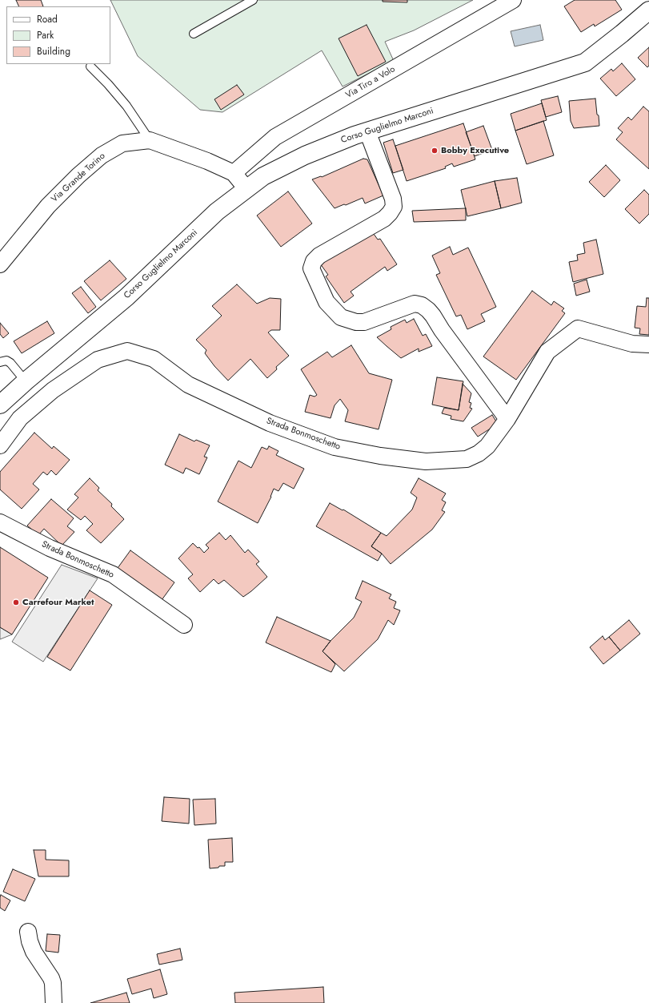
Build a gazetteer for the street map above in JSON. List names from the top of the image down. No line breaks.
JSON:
{"streets":{"main road":["Corso Guglielmo Marconi"],"street":["Via Tiro a Volo","Via Grande Torino","Strada Bonmoschetto"]},"crossings":[["Via Tiro a Volo","Via Grande Torino"],["Corso Guglielmo Marconi","Via Grande Torino"]],"places":["Bobby Executive","Carrefour Market"],"legend":["Road","Park","Building"]}
